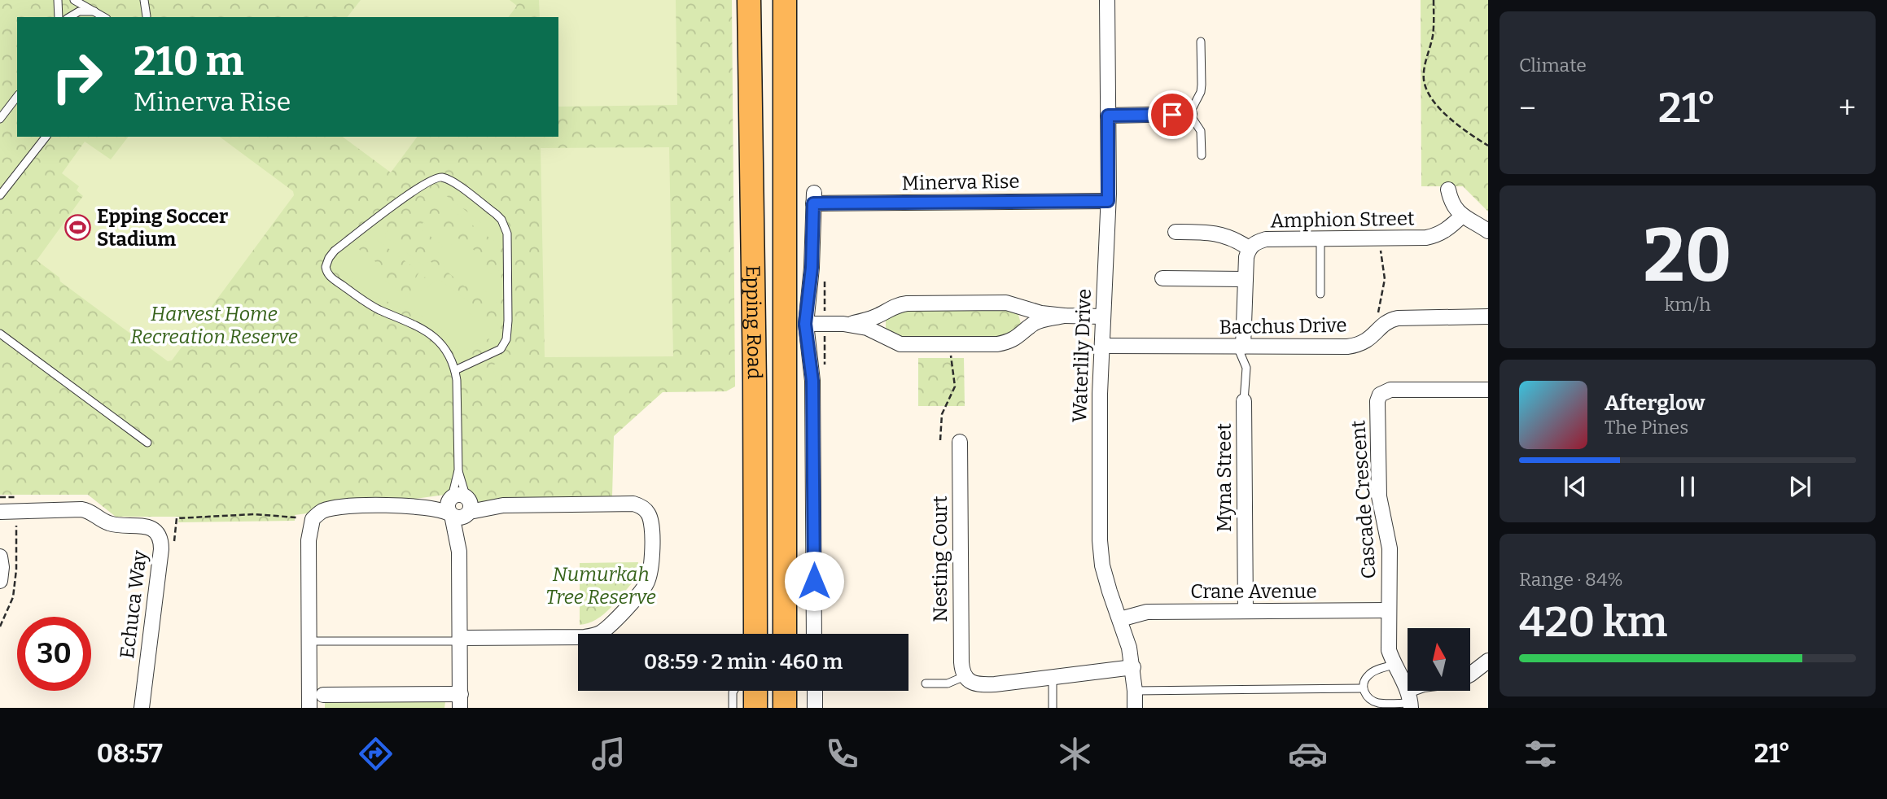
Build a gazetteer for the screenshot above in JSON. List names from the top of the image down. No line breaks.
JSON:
{"streets":{"main road":["Epping Road"],"street":["Minerva Rise","Amphion Street","Bacchus Drive","Waterlily Drive","Myna Street","Cascade Crescent","Nesting Court","Crane Avenue","Echuca Way"]},"crossings":[["Minerva Rise","Waterlily Drive"],["Amphion Street","Bacchus Drive"],["Amphion Street","Myna Street"],["Bacchus Drive","Waterlily Drive"],["Bacchus Drive","Myna Street"],["Waterlily Drive","Crane Avenue"],["Myna Street","Crane Avenue"],["Cascade Crescent","Crane Avenue"]],"parks":["Harvest Home Recreation Reserve","Numurkah Tree Reserve"],"places":{"sports":["Epping Soccer Stadium"]},"north":"top","page":{"tile":["Climate",["20","km/h"],["Range · 84%","420 km"]],"turn":["210 m","Minerva Rise"],"heat":["−","21°","+"],"song":["Afterglow","The Pines"],"limit":"30","trip":"08:59 · 2 min · 460 m","tabs":["08:57","21°"]}}
